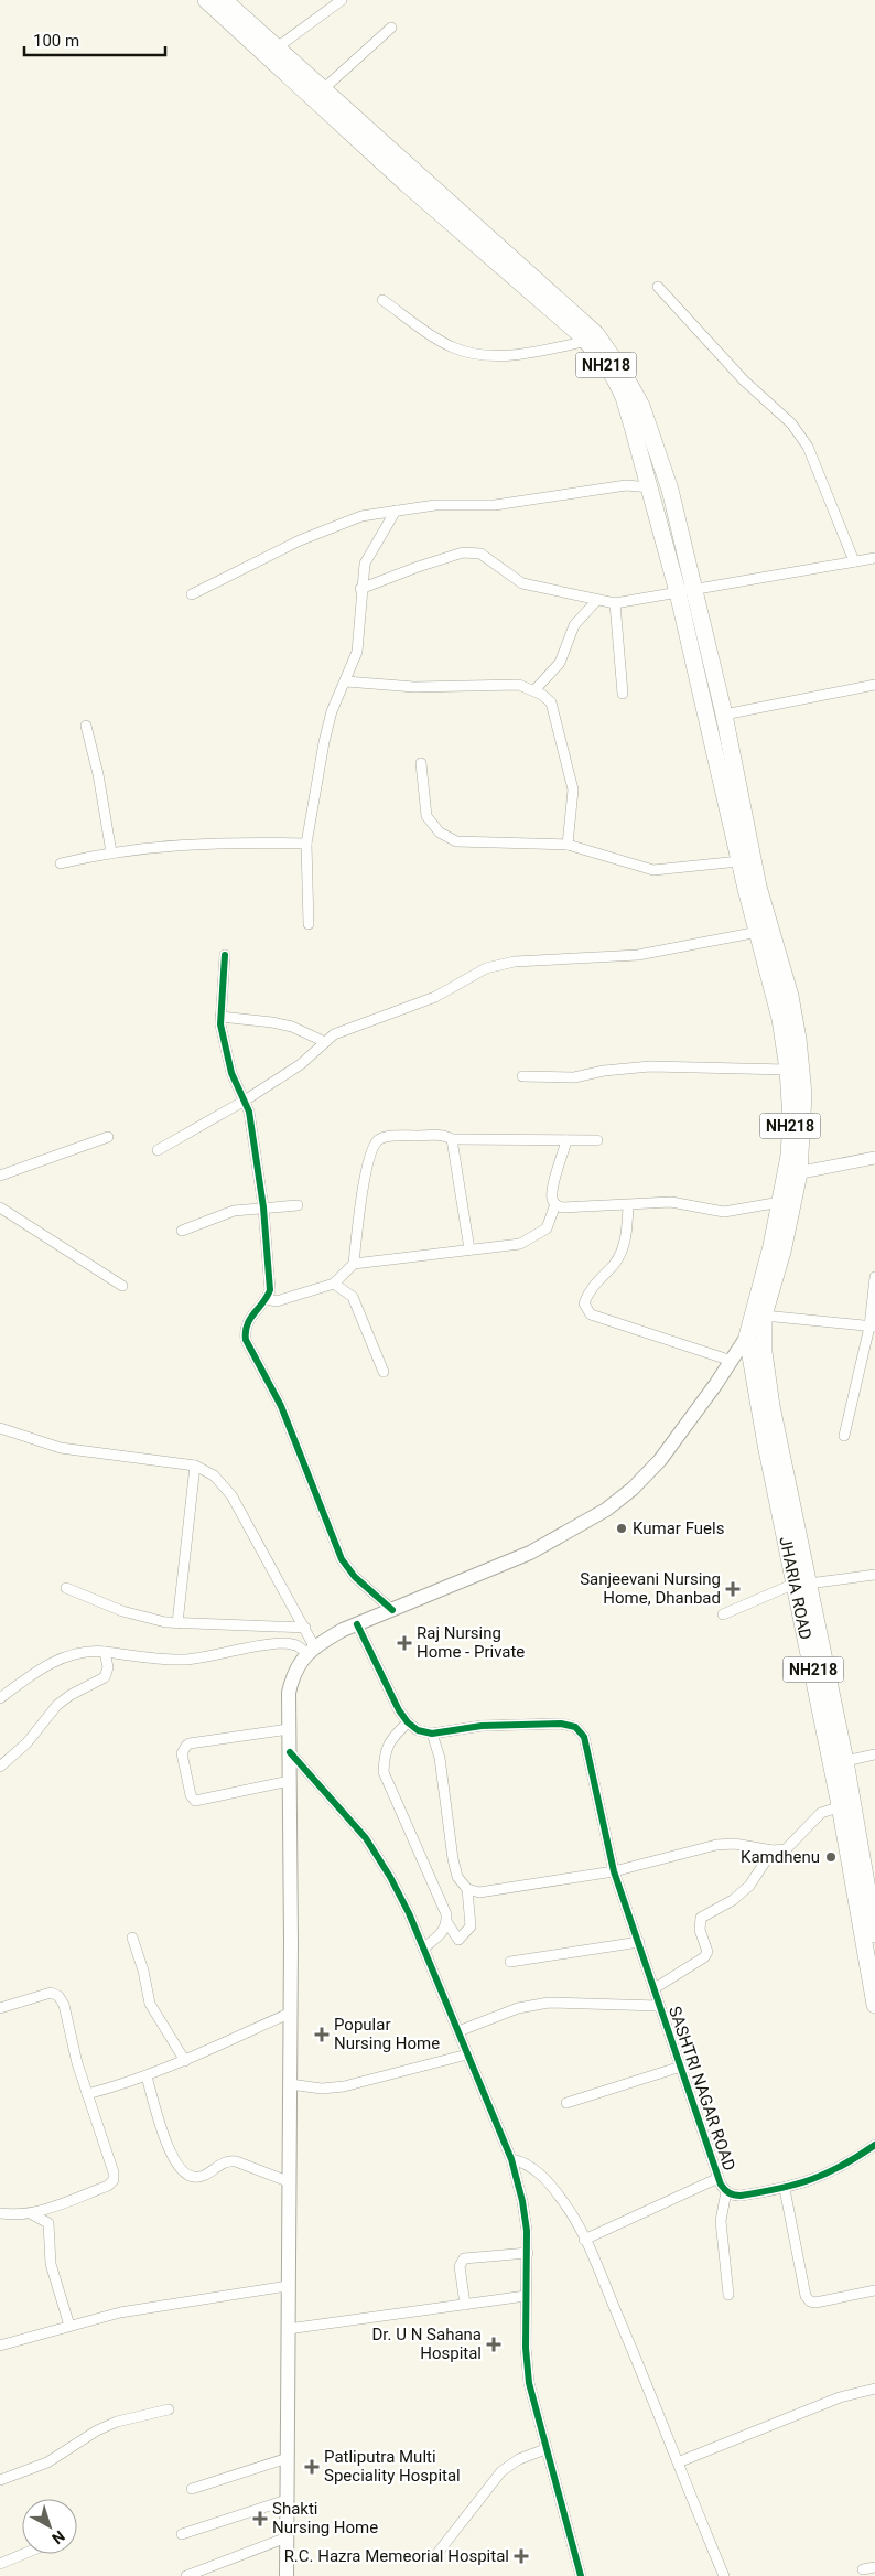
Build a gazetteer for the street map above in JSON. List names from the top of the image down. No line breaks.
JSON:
{"streets":{"highway":["NH218","JHARIA ROAD"],"street":["SASHTRI NAGAR ROAD"]},"crossings":[["NH218","JHARIA ROAD"]],"places":{"other":["Kumar Fuels","Kamdhenu"],"health":["Sanjeevani Nursing Home, Dhanbad","Raj Nursing Home - Private","Popular Nursing Home","Dr. U N Sahana Hospital","Patliputra Multi Speciality Hospital","Shakti Nursing Home","R.C. Hazra Memeorial Hospital"]},"scale_bar":"100 m","north":"bottom right"}
